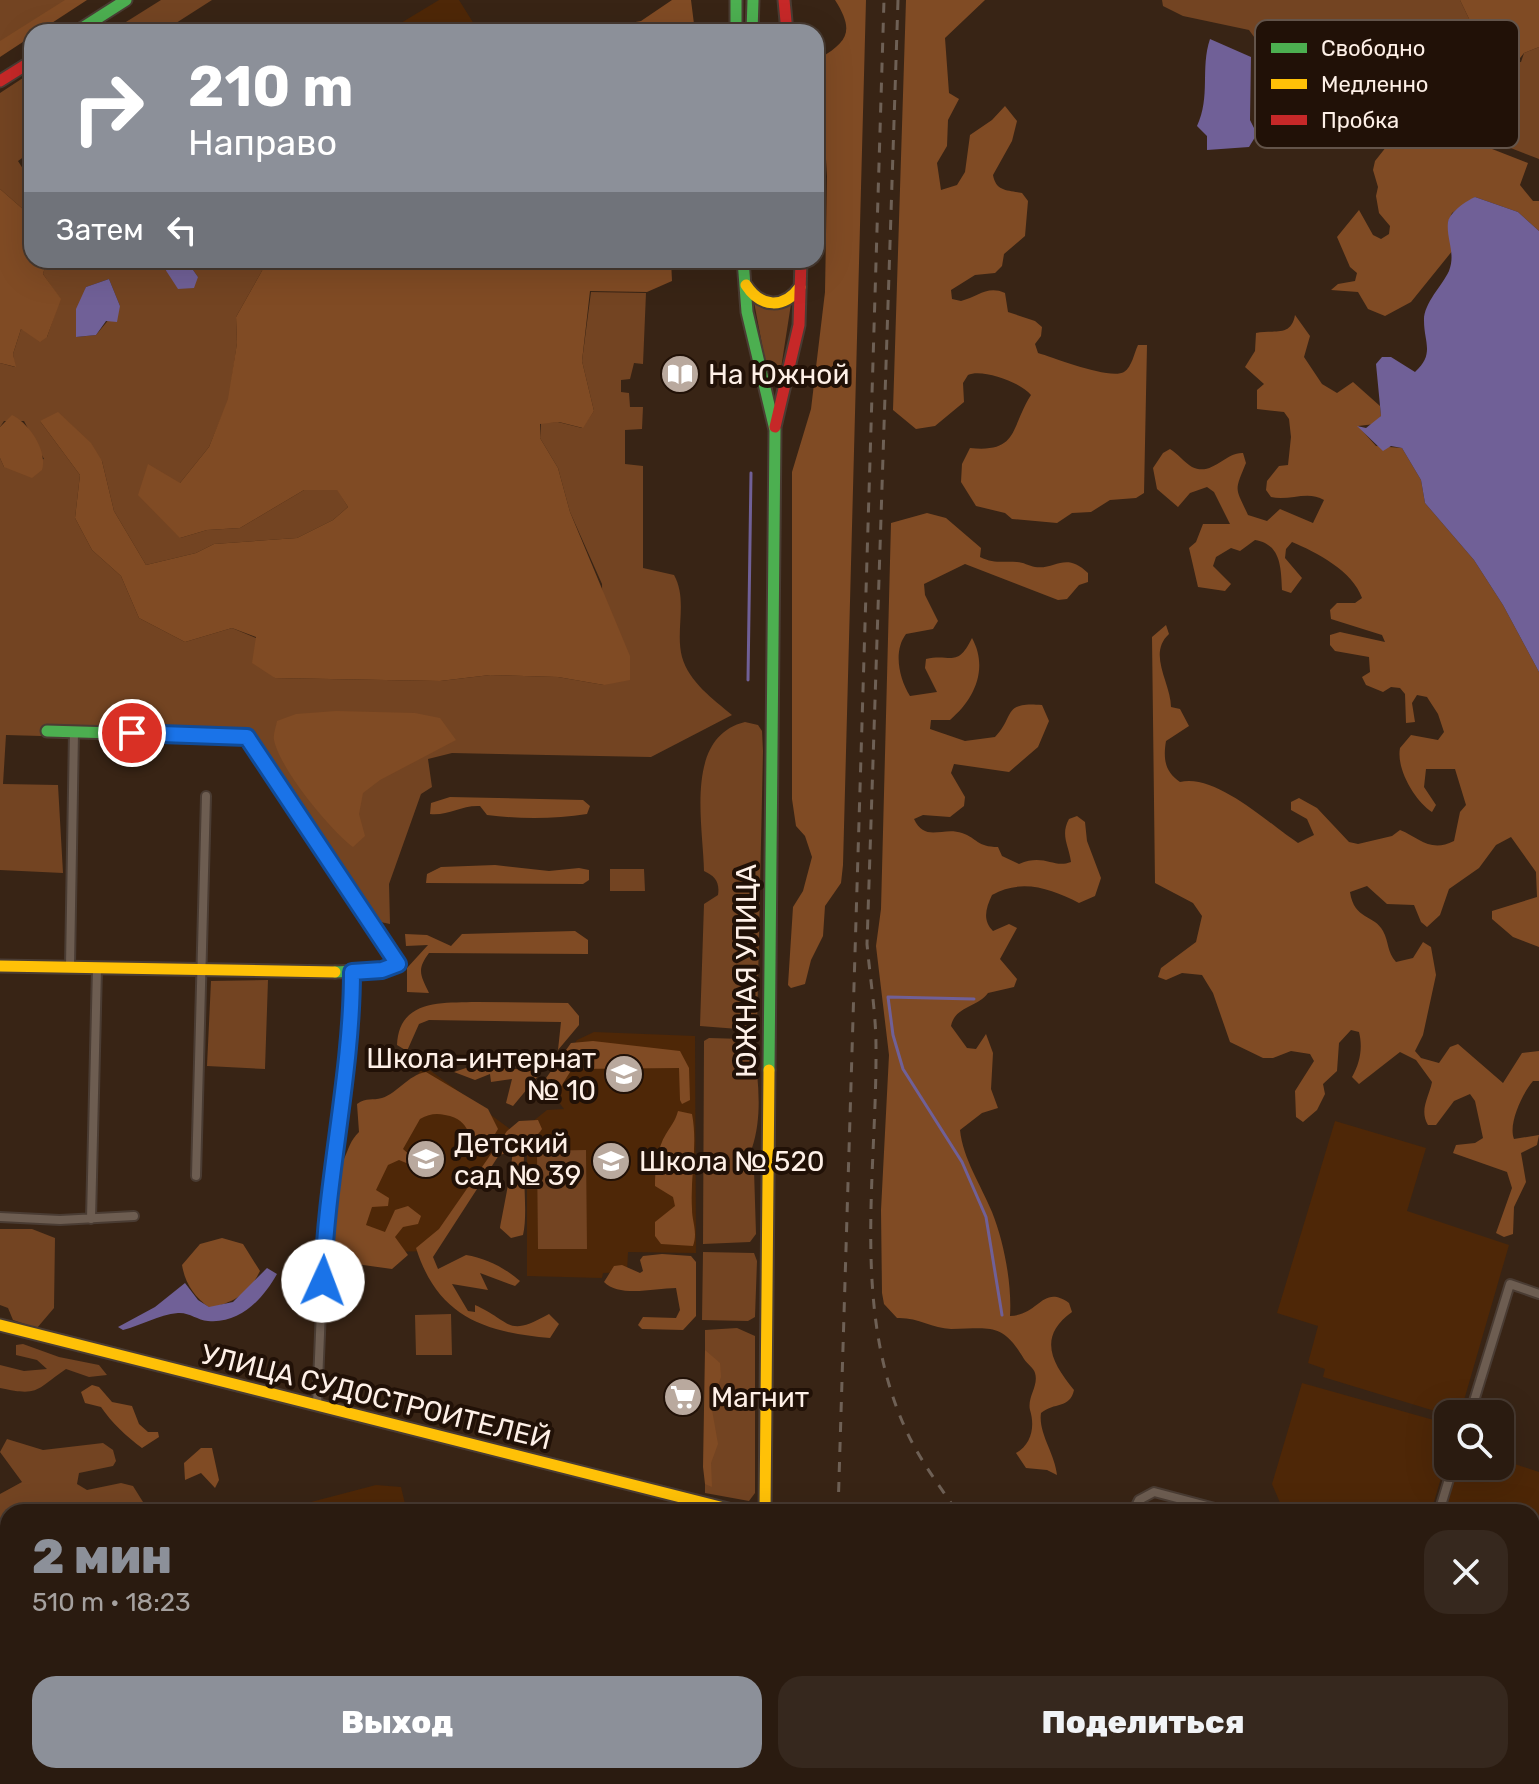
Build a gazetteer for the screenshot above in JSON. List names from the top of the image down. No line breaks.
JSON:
{"streets":{"street":["ЮЖНАЯ УЛИЦА","УЛИЦА СУДОСТРОИТЕЛЕЙ"]},"places":{"library":["На Южной"],"school or university":["Школа-интернат № 10","Детский сад № 39","Школа № 520"],"supermarket":["Магнит"]},"legend":["Свободно","Медленно","Пробка"],"page":{"turn":["210 m","Направо"],"then":"Затем","heading":["2 мин","510 m · 18:23"],"buttons":["Выход","Поделиться"]}}
